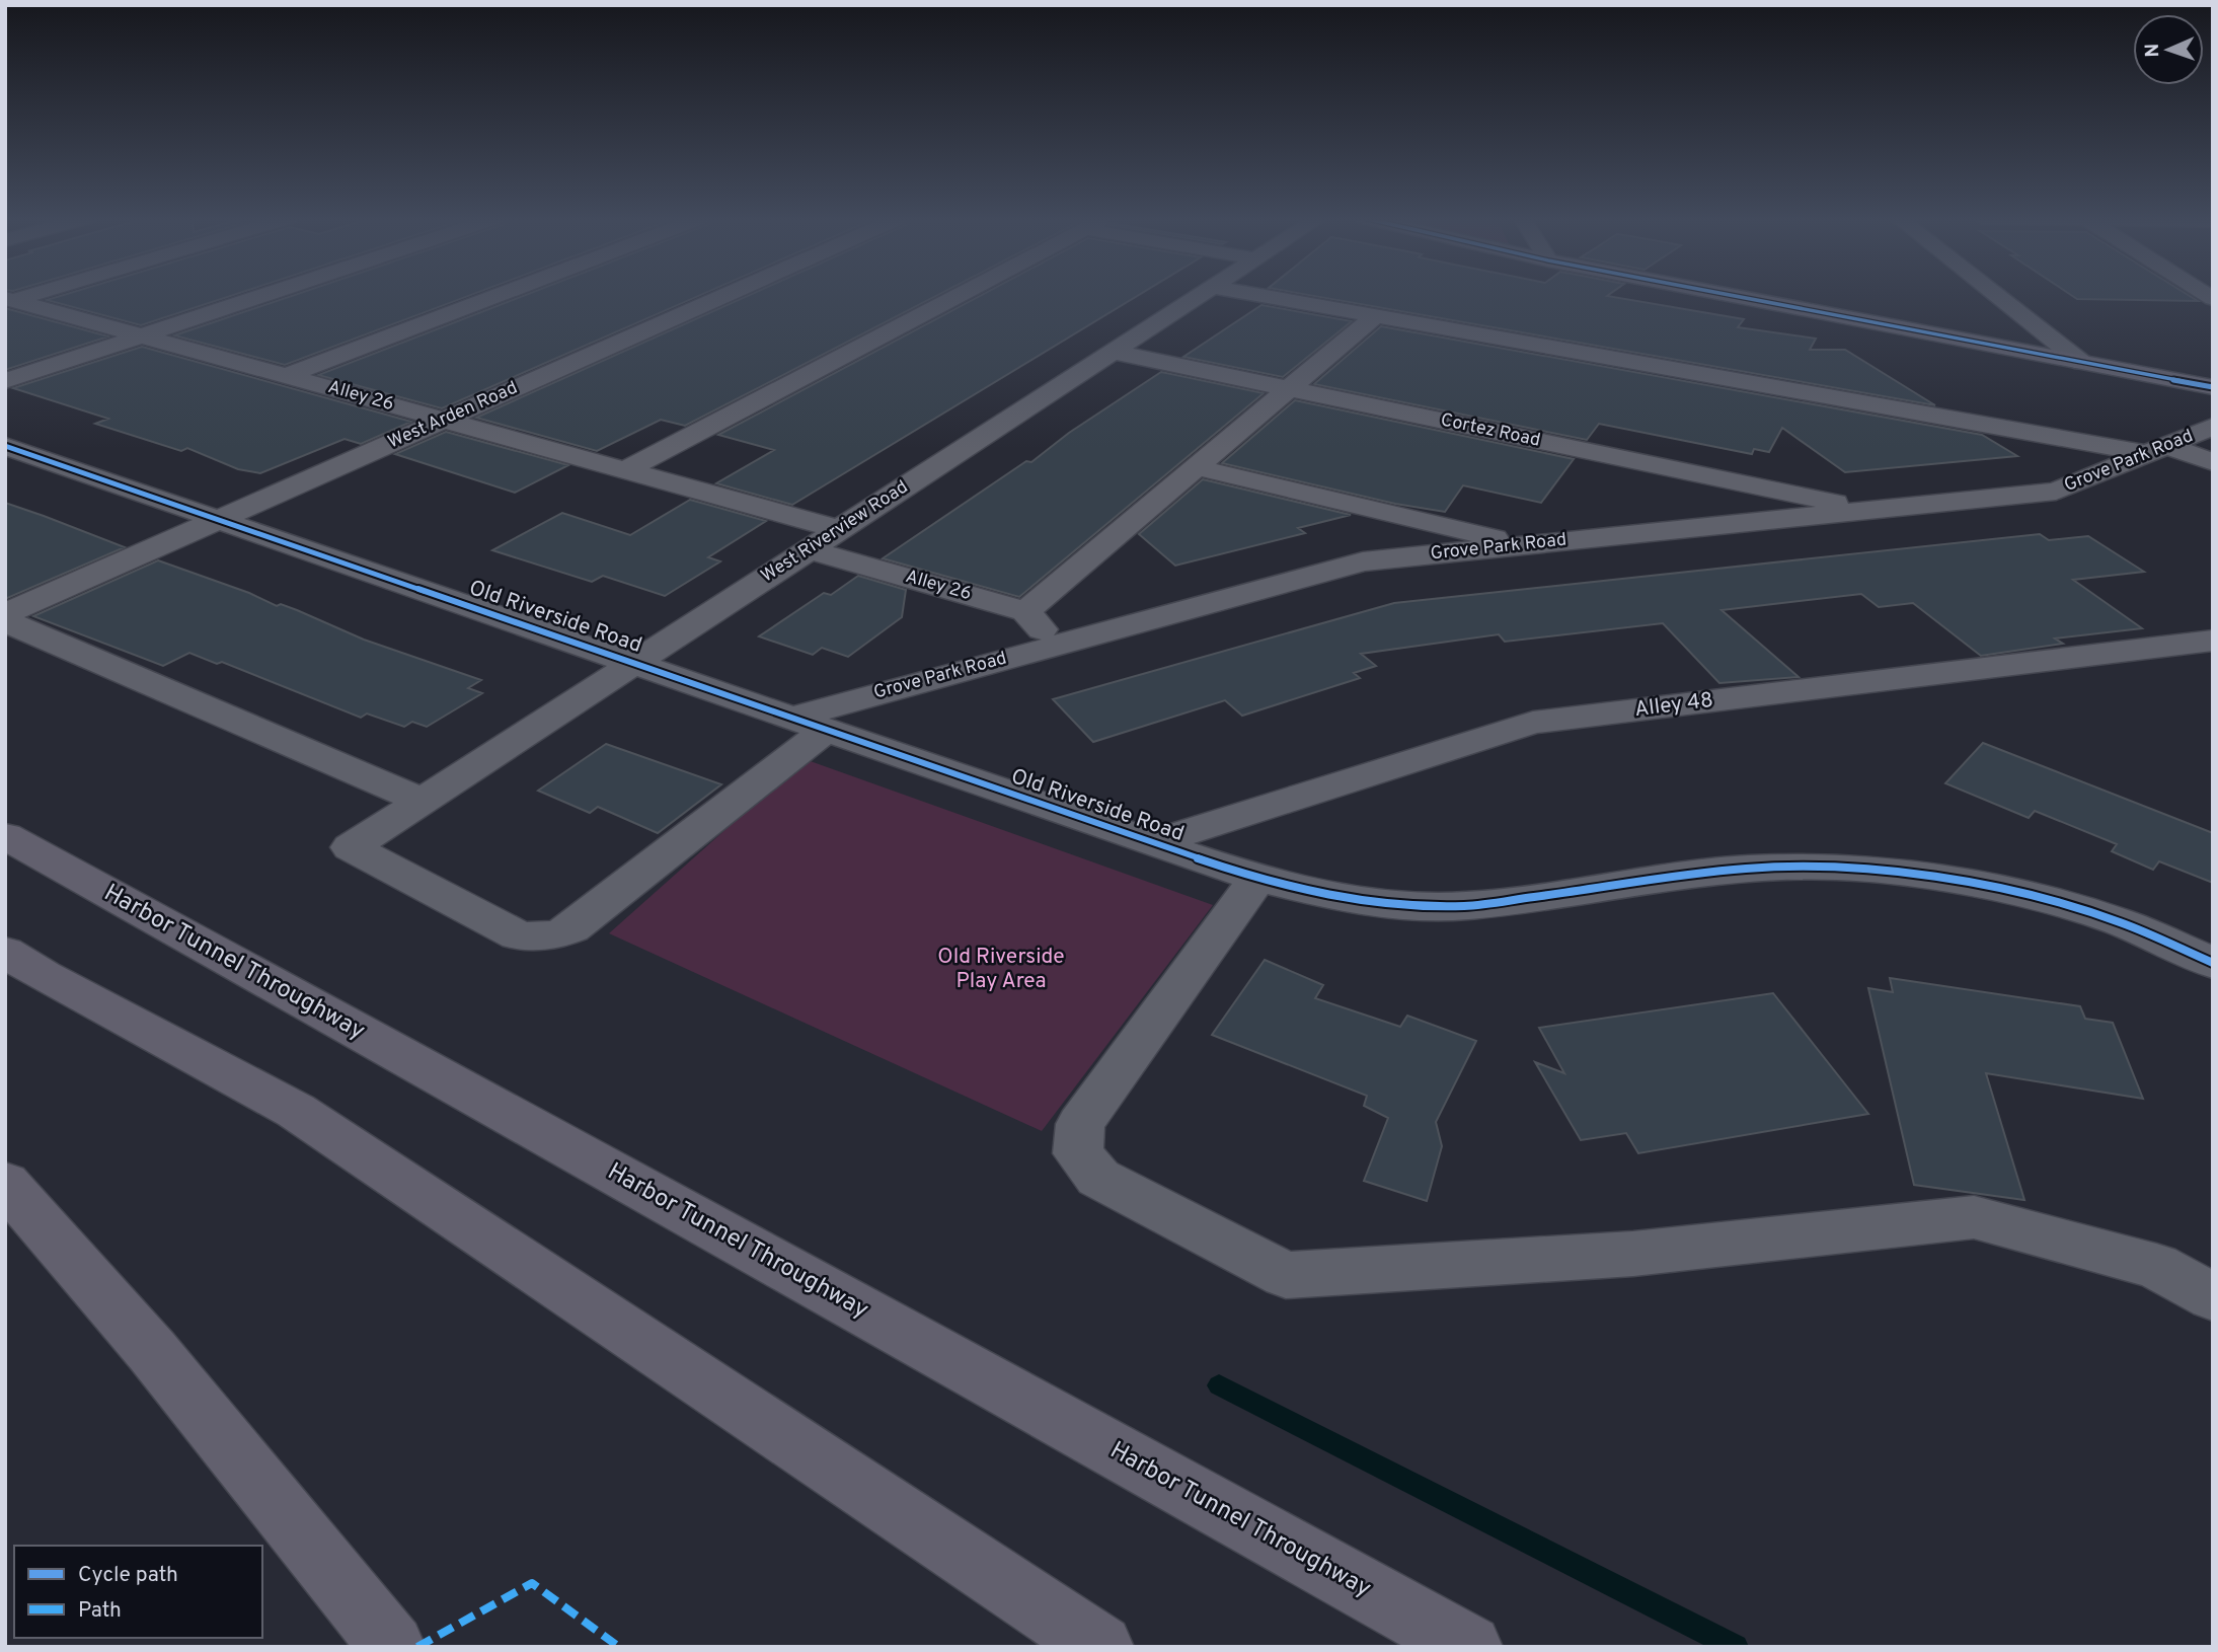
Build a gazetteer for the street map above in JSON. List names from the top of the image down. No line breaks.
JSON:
{"streets":{"highway":["Harbor Tunnel Throughway"],"street":["Alley 26","West Arden Road","Cortez Road","Grove Park Road","West Riverview Road","Old Riverside Road","Alley 48"]},"crossings":[["Alley 26","West Arden Road"],["Alley 26","West Riverview Road"],["West Arden Road","Old Riverside Road"],["Cortez Road","Grove Park Road"],["Cortez Road","West Riverview Road"],["Grove Park Road","West Riverview Road"],["Grove Park Road","Old Riverside Road"],["West Riverview Road","Old Riverside Road"],["Old Riverside Road","Alley 48"]],"parks":["Old Riverside Play Area"],"legend":["Cycle path","Path"],"north":"left"}
